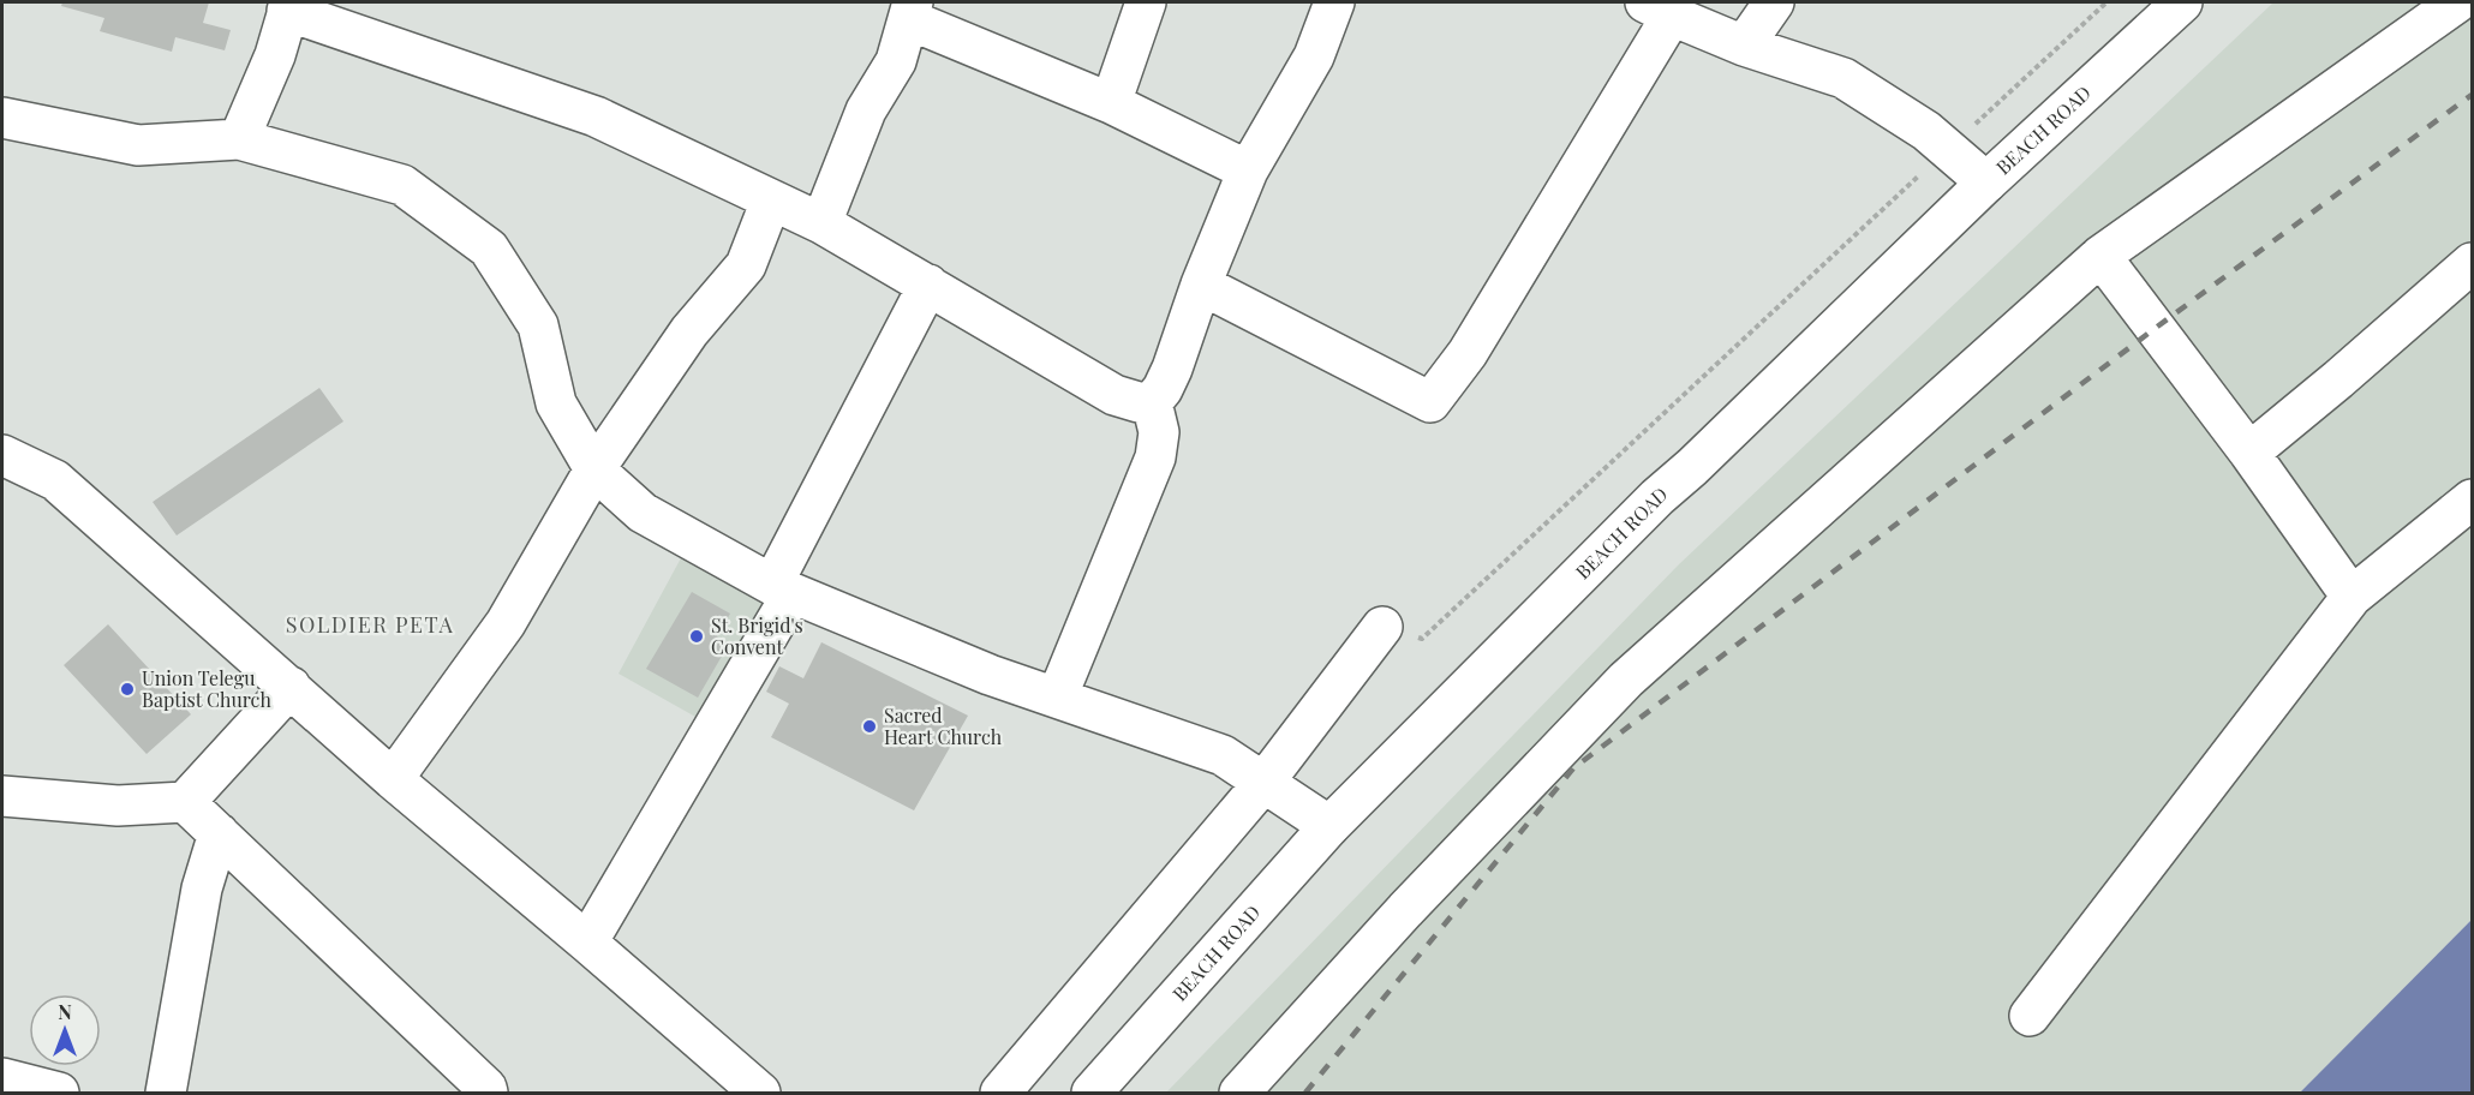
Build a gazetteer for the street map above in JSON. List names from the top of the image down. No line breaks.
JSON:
{"streets":{"street":["BEACH ROAD"]},"districts":["SOLDIER PETA"],"places":["St. Brigid's Convent","Union Telegu Baptist Church","Sacred Heart Church"],"north":"top"}
